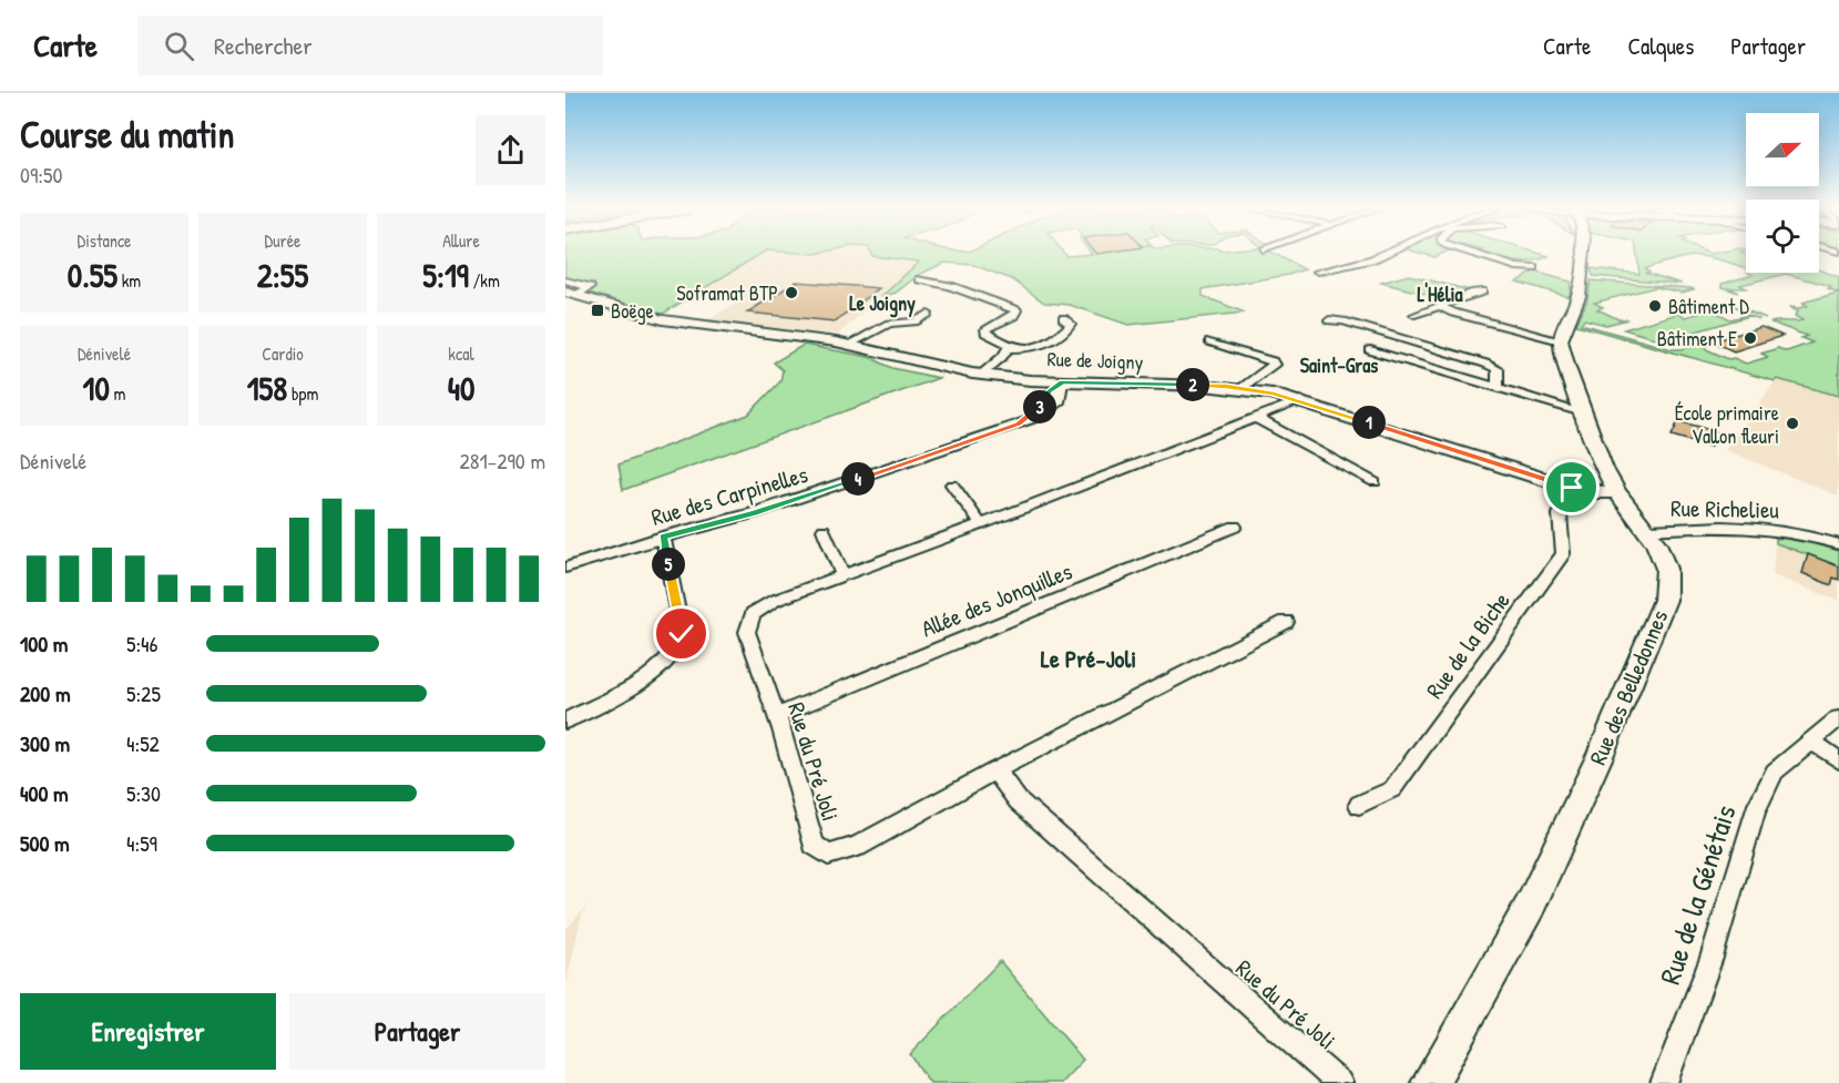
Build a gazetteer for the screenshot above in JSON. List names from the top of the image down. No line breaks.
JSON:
{"streets":{"main road":["Rue de Joigny","Rue des Belledonnes"],"street":["Rue des Carpinelles","Rue Richelieu","Allée des Jonquilles","Rue de la Biche","Rue du Pré Joli","Rue de la Génétais"]},"crossings":[["Rue de Joigny","Rue des Carpinelles"],["Rue de Joigny","Rue de la Biche"],["Rue de Joigny","Rue des Belledonnes"],["Rue de Joigny","Rue du Pré Joli"],["Rue Richelieu","Rue des Belledonnes"],["Allée des Jonquilles","Rue du Pré Joli"]],"districts":["L'Hélia","Le Joigny","Saint-Gras","Le Pré-Joli"],"places":{"other":["Soframat BTP","Bâtiment D","Bâtiment E","École primaire Vallon fleuri"],"transit":["Boëge"]},"north":"right","page":{"header":"Carte","search":"Rechercher","nav":["Carte","Calques","Partager"],"heading":["Course du matin","09:50"],"stats":[["Distance","0.55 km"],["Durée","2:55"],["Allure","5:19 /km"],["Dénivelé","10 m"],["Cardio","158 bpm"],["kcal","40"]],"pins":["2","3","1","4","5"],"chart":["Dénivelé","281–290 m"],"list":[{"name":"100 m","note":"5:46"},{"name":"200 m","note":"5:25"},{"name":"300 m","note":"4:52"},{"name":"400 m","note":"5:30"},{"name":"500 m","note":"4:59"}],"buttons":["Enregistrer","Partager"]}}
